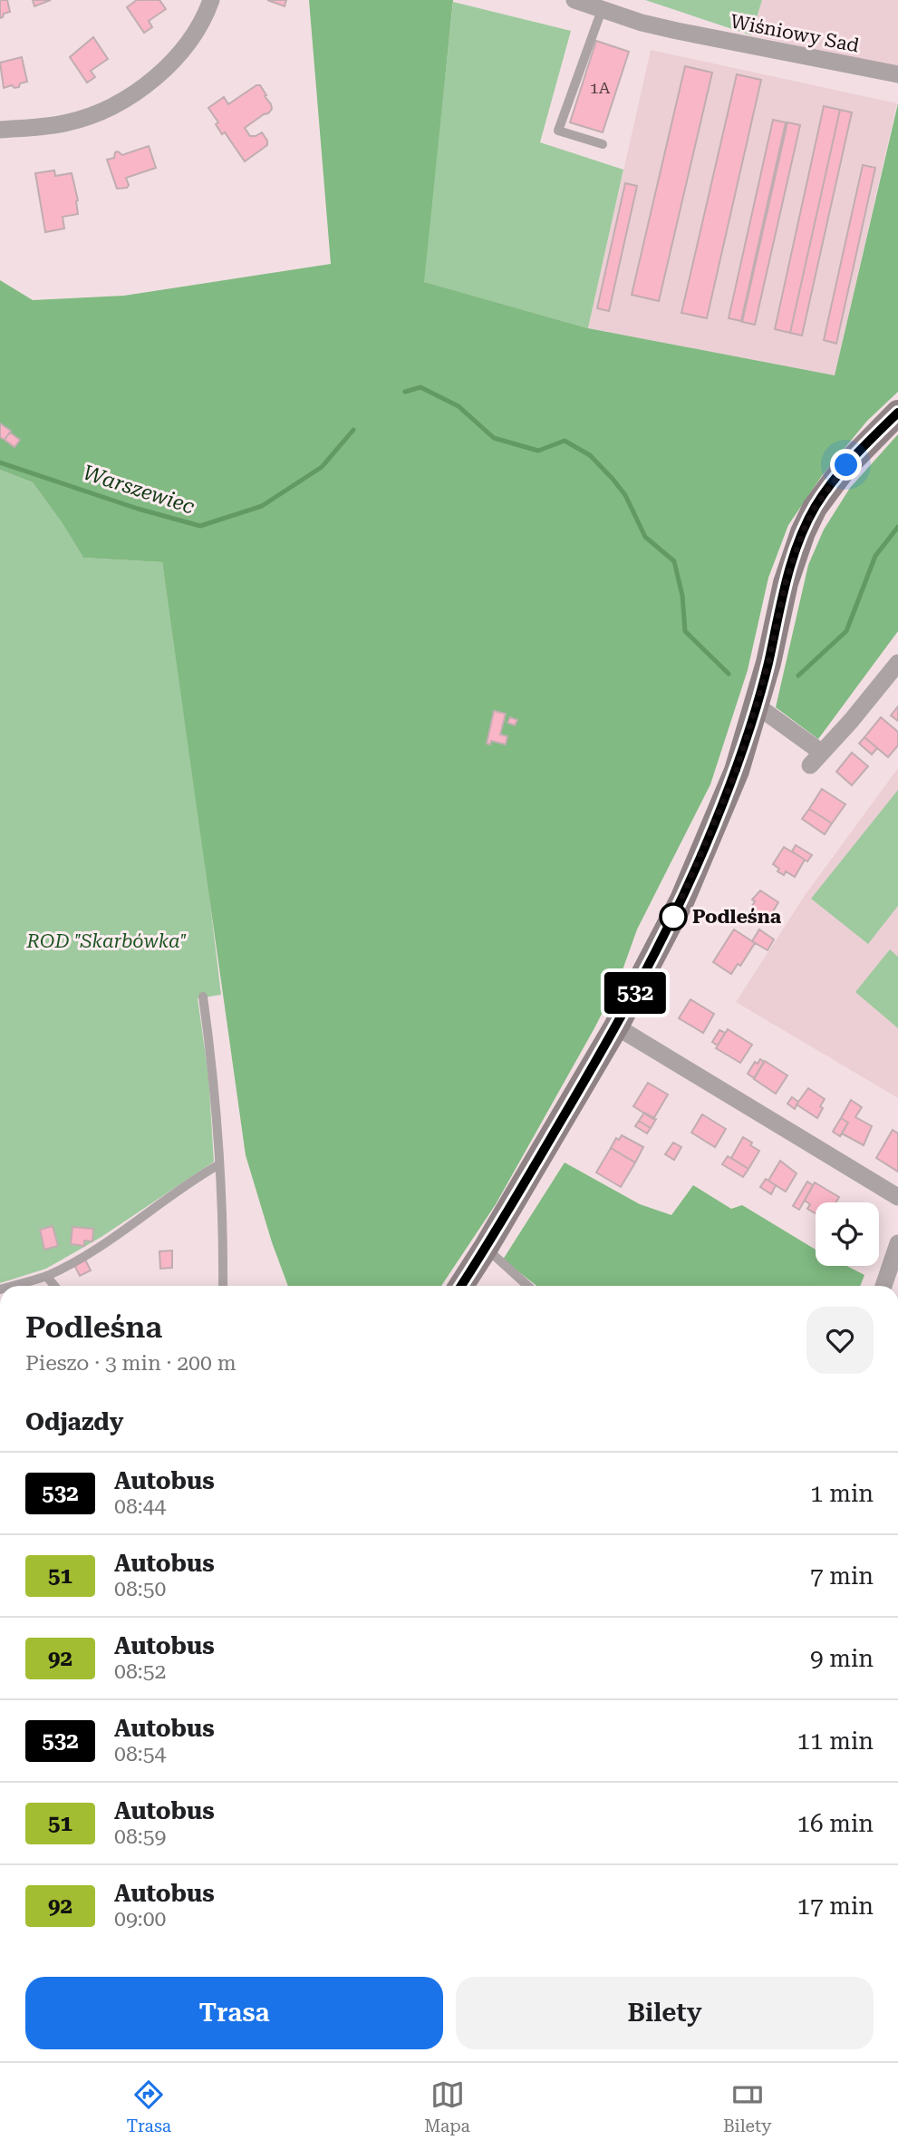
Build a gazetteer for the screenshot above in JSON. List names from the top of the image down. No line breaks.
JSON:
{"streets":{"street":["Wiśniowy Sad"]},"water":["Warszewiec"],"parks":["ROD \"Skarbówka\""],"places":["Podleśna"],"lines":["bus line 532"],"house_numbers":["1A"],"page":{"on_map":"532","heading":[["Podleśna","Pieszo · 3 min · 200 m"],"Odjazdy"],"list":[{"mark":"532","name":"Autobus","note":"08:44","value":"1 min"},{"mark":"51","name":"Autobus","note":"08:50","value":"7 min"},{"mark":"92","name":"Autobus","note":"08:52","value":"9 min"},{"mark":"532","name":"Autobus","note":"08:54","value":"11 min"},{"mark":"51","name":"Autobus","note":"08:59","value":"16 min"},{"mark":"92","name":"Autobus","note":"09:00","value":"17 min"}],"buttons":["Trasa","Bilety"],"tabs":["Trasa","Mapa","Bilety"]}}
